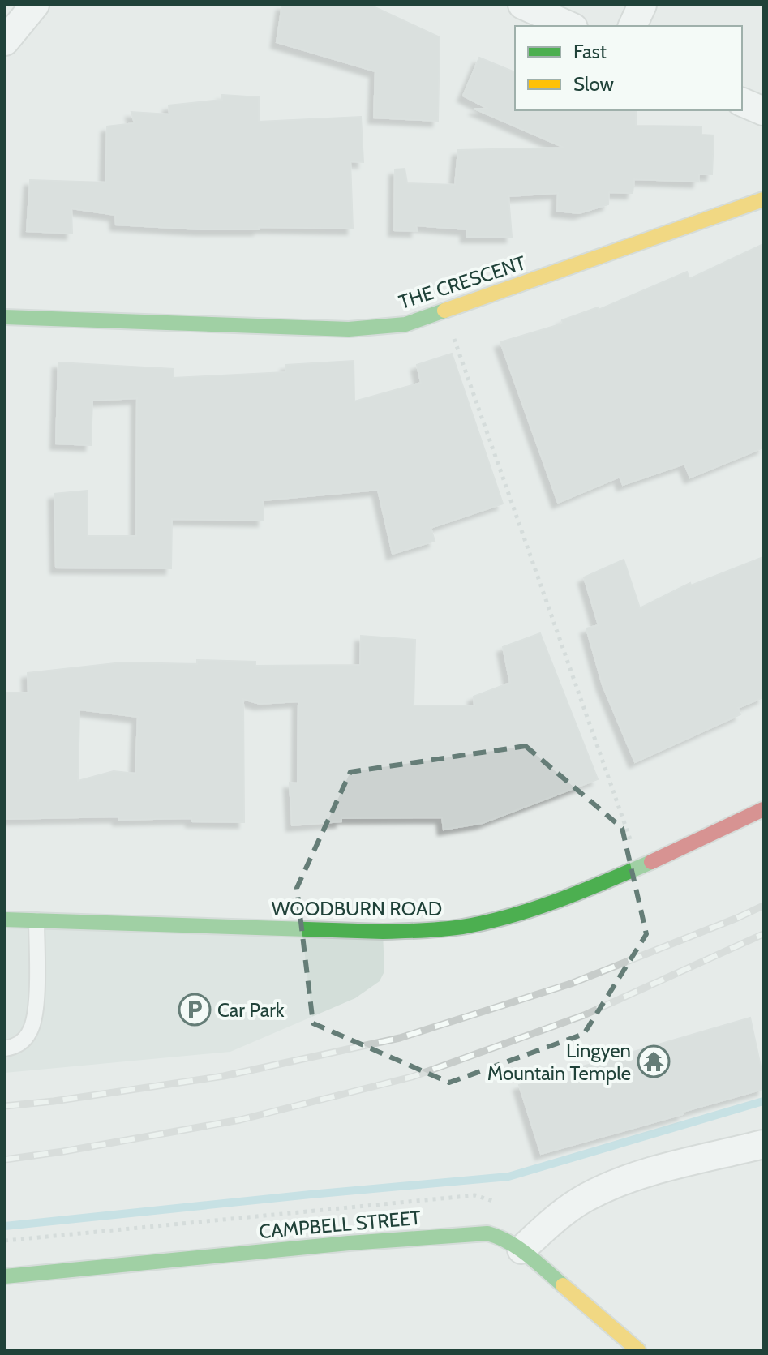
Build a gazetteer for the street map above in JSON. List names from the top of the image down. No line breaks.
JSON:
{"streets":{"street":["THE CRESCENT","WOODBURN ROAD","CAMPBELL STREET"]},"places":{"parking":["Car Park"],"temple":["Lingyen Mountain Temple"]},"legend":["Fast","Slow"]}
